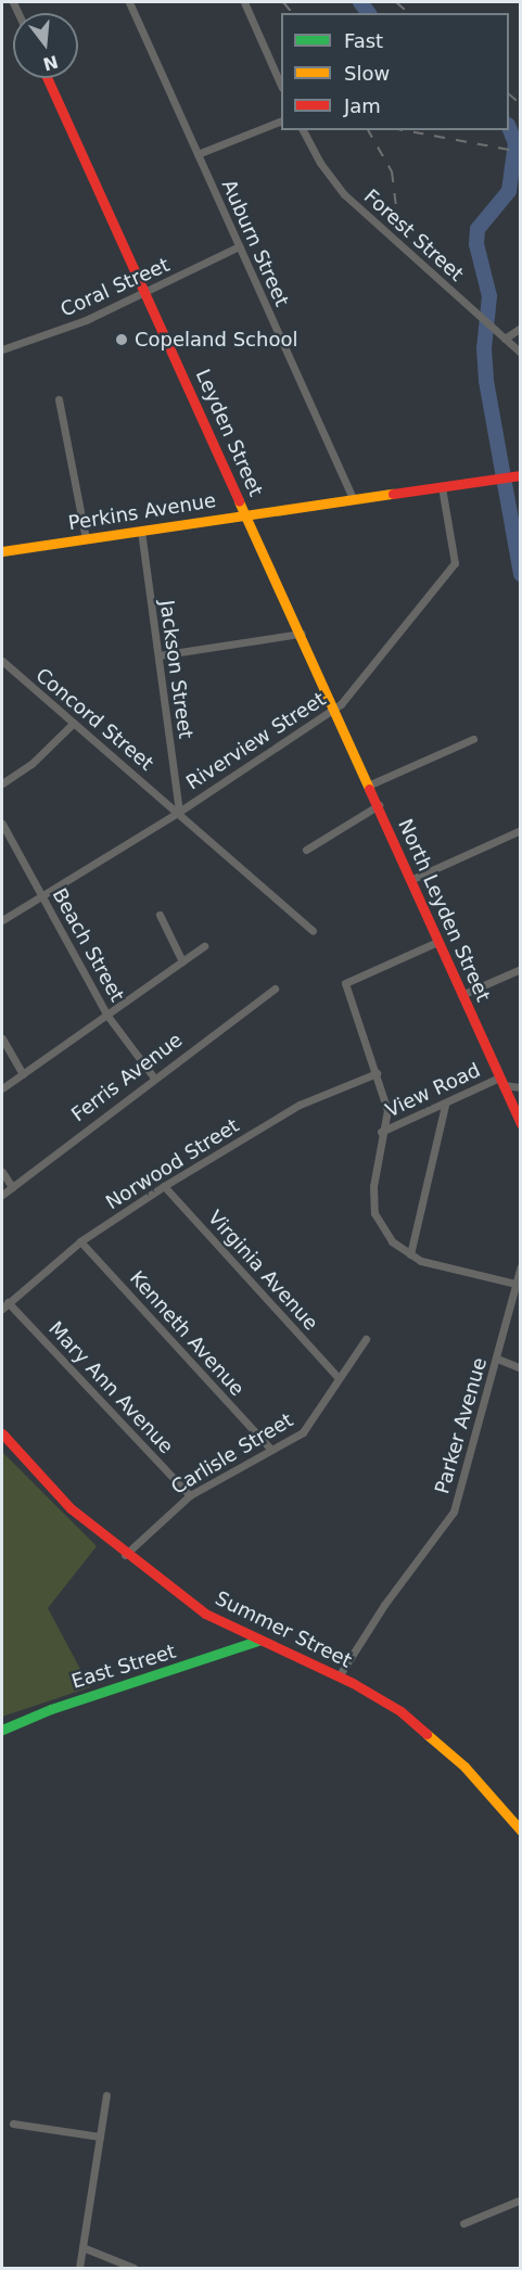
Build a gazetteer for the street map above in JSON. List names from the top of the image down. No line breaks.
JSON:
{"streets":{"street":["Forest Street","Auburn Street","Coral Street","Leyden Street","Perkins Avenue","Jackson Street","Concord Street","Riverview Street","North Leyden Street","Beach Street","Ferris Avenue","View Road","Norwood Street","Virginia Avenue","Kenneth Avenue","Mary Ann Avenue","Parker Avenue","Carlisle Street","Summer Street","East Street"]},"crossings":[["Auburn Street","Coral Street"],["Auburn Street","Perkins Avenue"],["Coral Street","Leyden Street"],["Leyden Street","Perkins Avenue"],["Leyden Street","Riverview Street"],["Leyden Street","North Leyden Street"],["Perkins Avenue","Jackson Street"],["Perkins Avenue","Riverview Street"],["Jackson Street","Concord Street"],["Jackson Street","Riverview Street"],["Concord Street","Riverview Street"],["Riverview Street","North Leyden Street"],["Riverview Street","Beach Street"],["North Leyden Street","View Road"],["Beach Street","Ferris Avenue"],["Norwood Street","Virginia Avenue"],["Norwood Street","Kenneth Avenue"],["Norwood Street","Mary Ann Avenue"],["Virginia Avenue","Carlisle Street"],["Kenneth Avenue","Carlisle Street"],["Mary Ann Avenue","Carlisle Street"],["Parker Avenue","Summer Street"],["Carlisle Street","Summer Street"],["Summer Street","East Street"]],"places":["Copeland School"],"legend":["Fast","Slow","Jam"],"north":"bottom"}
